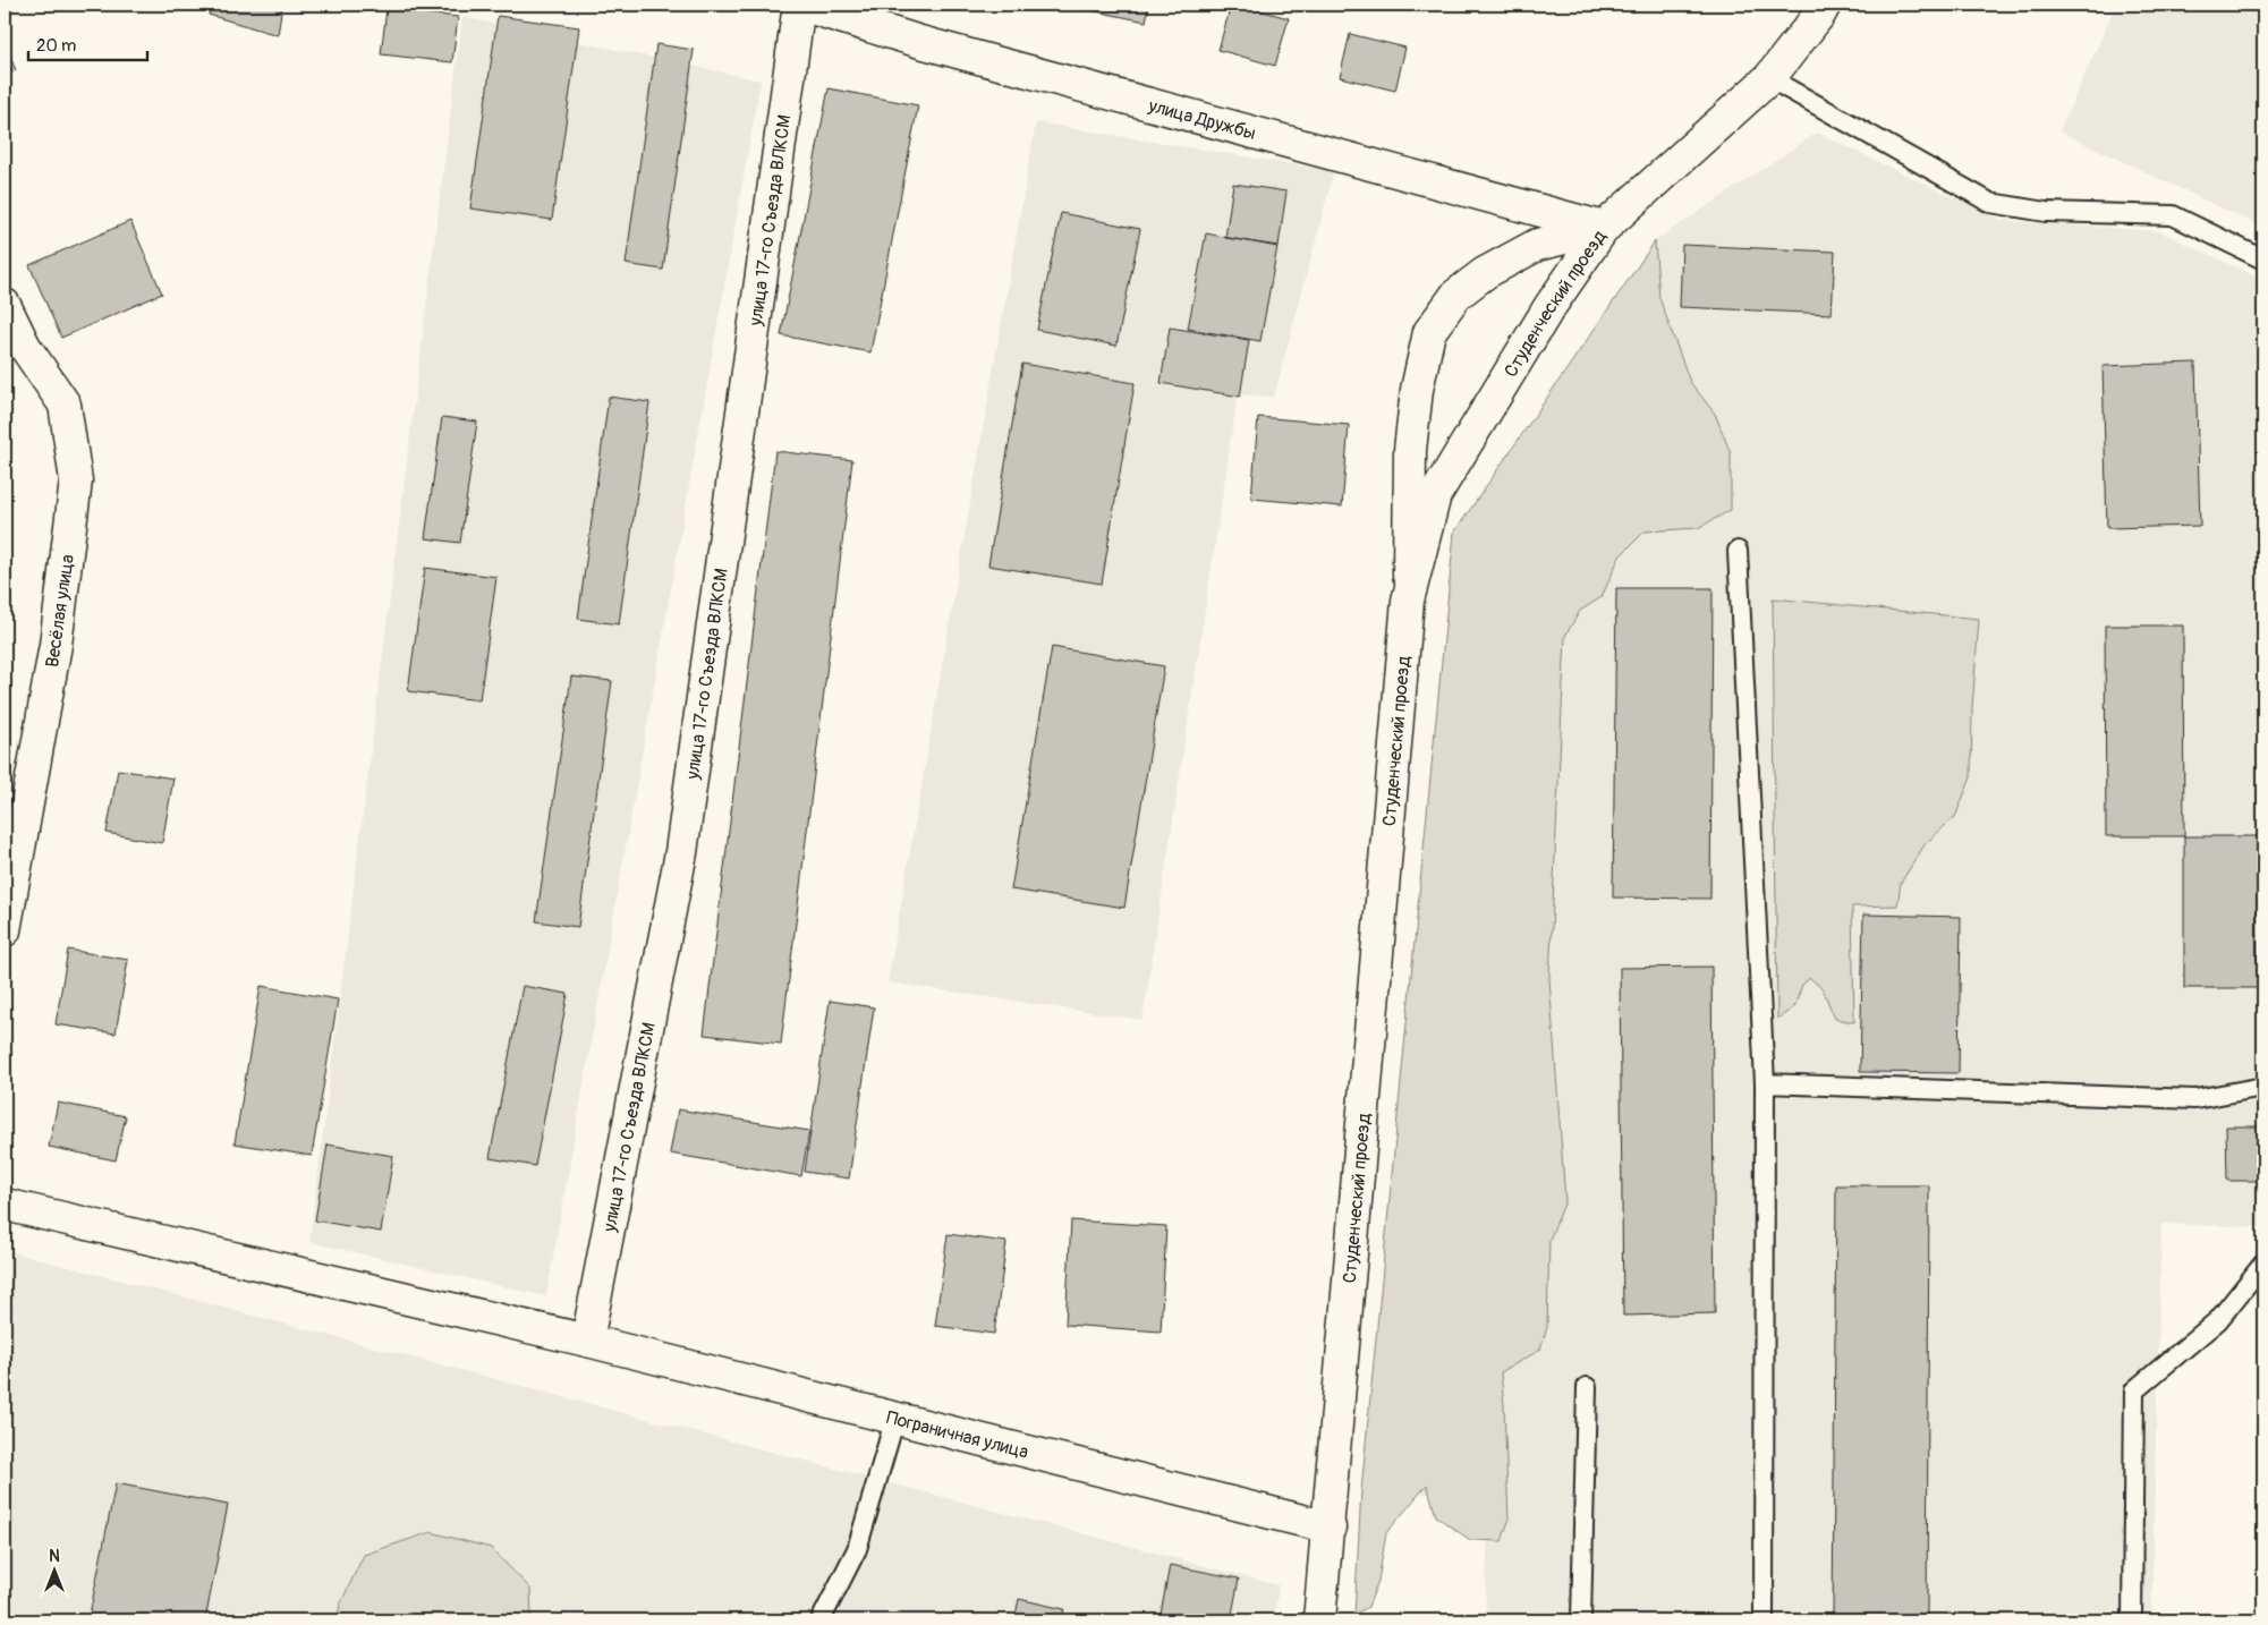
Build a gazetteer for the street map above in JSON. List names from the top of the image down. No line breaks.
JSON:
{"streets":{"street":["улица Дружбы","улица 17-го Съезда ВЛКСМ","Студенческий проезд","Весёлая улица","Пограничная улица"]},"crossings":[["улица Дружбы","улица 17-го Съезда ВЛКСМ"],["улица Дружбы","Студенческий проезд"],["улица 17-го Съезда ВЛКСМ","Пограничная улица"],["Студенческий проезд","Пограничная улица"]],"scale_bar":"20 m","north":"top"}
